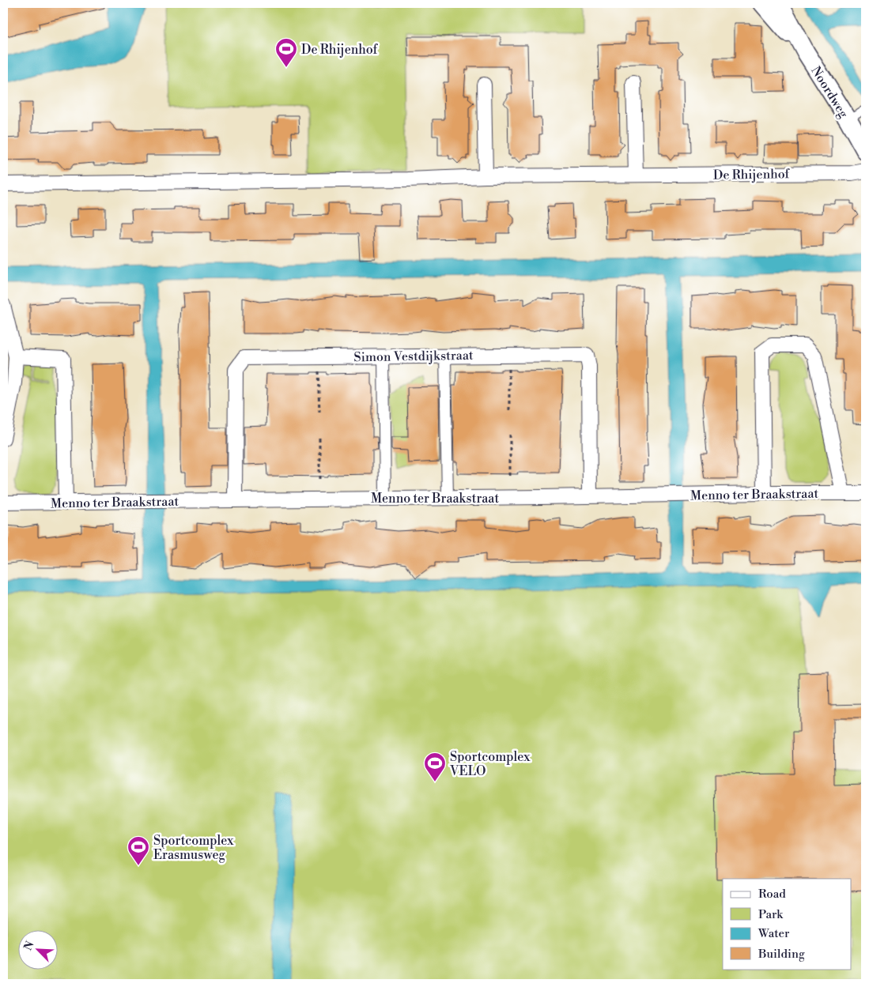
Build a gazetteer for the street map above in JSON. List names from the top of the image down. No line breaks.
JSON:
{"streets":{"street":["Noordweg","De Rhijenhof","Simon Vestdijkstraat","Menno ter Braakstraat"]},"crossings":[["Simon Vestdijkstraat","Menno ter Braakstraat"]],"places":{"sports":["De Rhijenhof","Sportcomplex VELO","Sportcomplex Erasmusweg"]},"legend":["Road","Park","Water","Building"],"north":"top left"}
